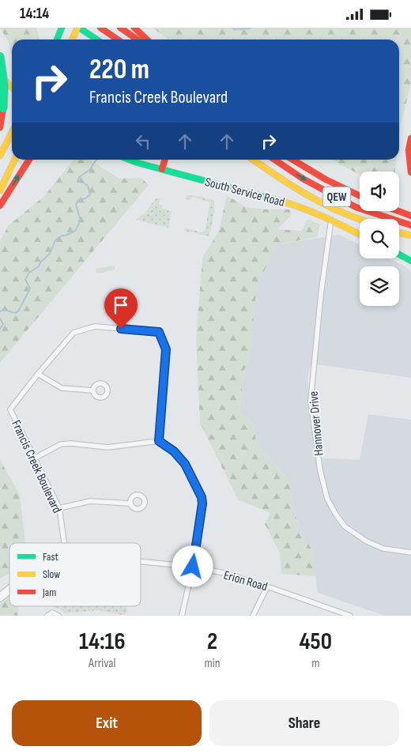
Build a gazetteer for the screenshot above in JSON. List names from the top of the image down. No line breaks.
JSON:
{"streets":{"main road":["South Service Road","QEW"],"street":["Hannover Drive","Francis Creek Boulevard","Erion Road"]},"crossings":[["South Service Road","Hannover Drive"]],"legend":["Fast","Slow","Jam"],"page":{"status":"14:14","turn":["220 m","Francis Creek Boulevard"],"eta":["14:16","Arrival","2","min","450","m"],"buttons":["Exit","Share"]}}
